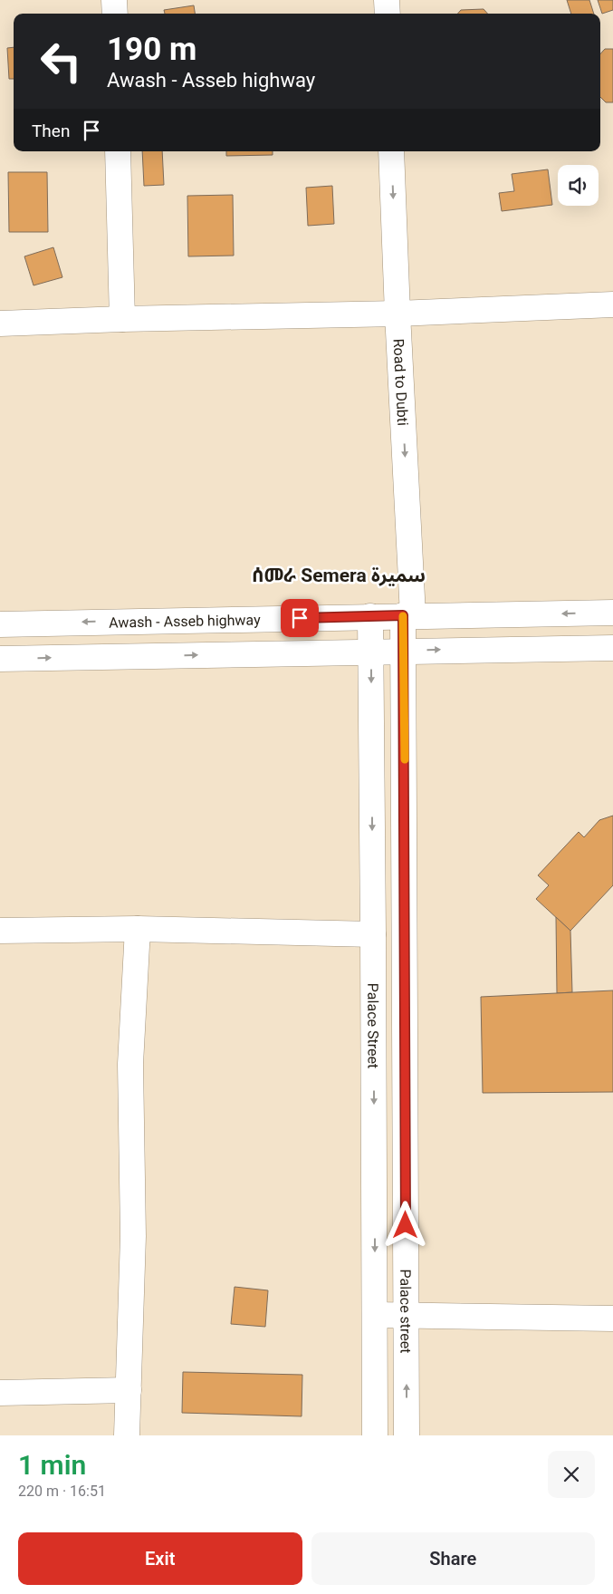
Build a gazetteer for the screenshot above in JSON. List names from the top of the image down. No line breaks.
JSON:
{"streets":{"main road":["Road to Dubti","Awash - Asseb highway","Palace Street","Palace street"]},"crossings":[["Road to Dubti","Awash - Asseb highway"],["Road to Dubti","Palace street"],["Awash - Asseb highway","Palace Street"],["Awash - Asseb highway","Palace street"]],"one_way":["Road to Dubti","Palace Street"],"districts":["ሰመራ Semera سميرة"],"page":{"turn":["190 m","Awash - Asseb highway"],"then":"Then","heading":["1 min","220 m · 16:51"],"buttons":["Exit","Share"]}}
